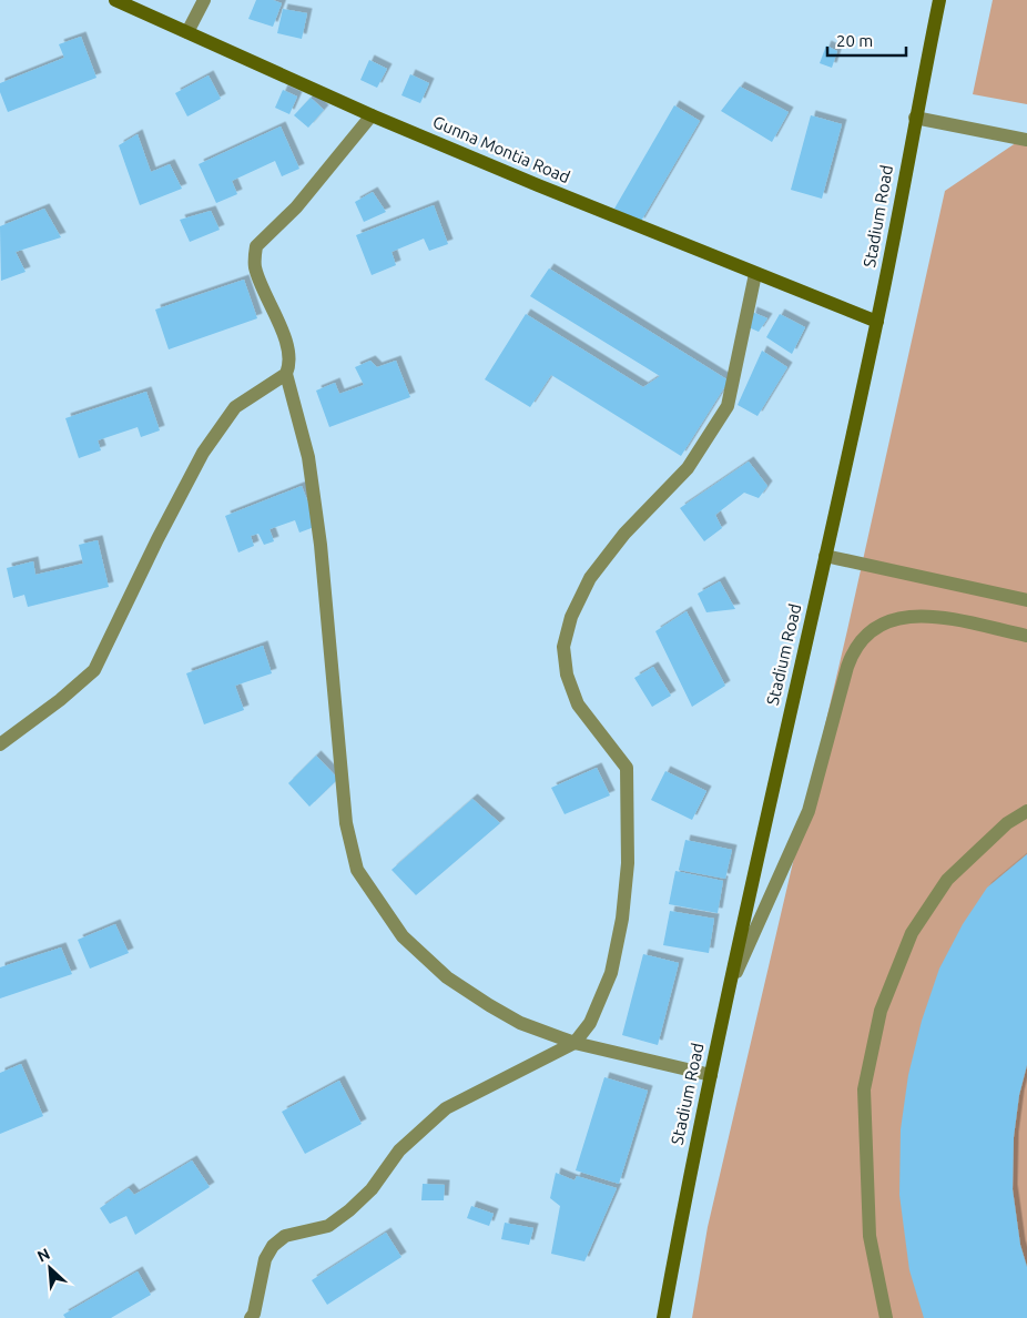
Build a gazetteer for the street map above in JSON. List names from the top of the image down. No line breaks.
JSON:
{"streets":{"main road":["Gunna Montia Road","Stadium Road"]},"crossings":[["Gunna Montia Road","Stadium Road"]],"scale_bar":"20 m","north":"top left"}
